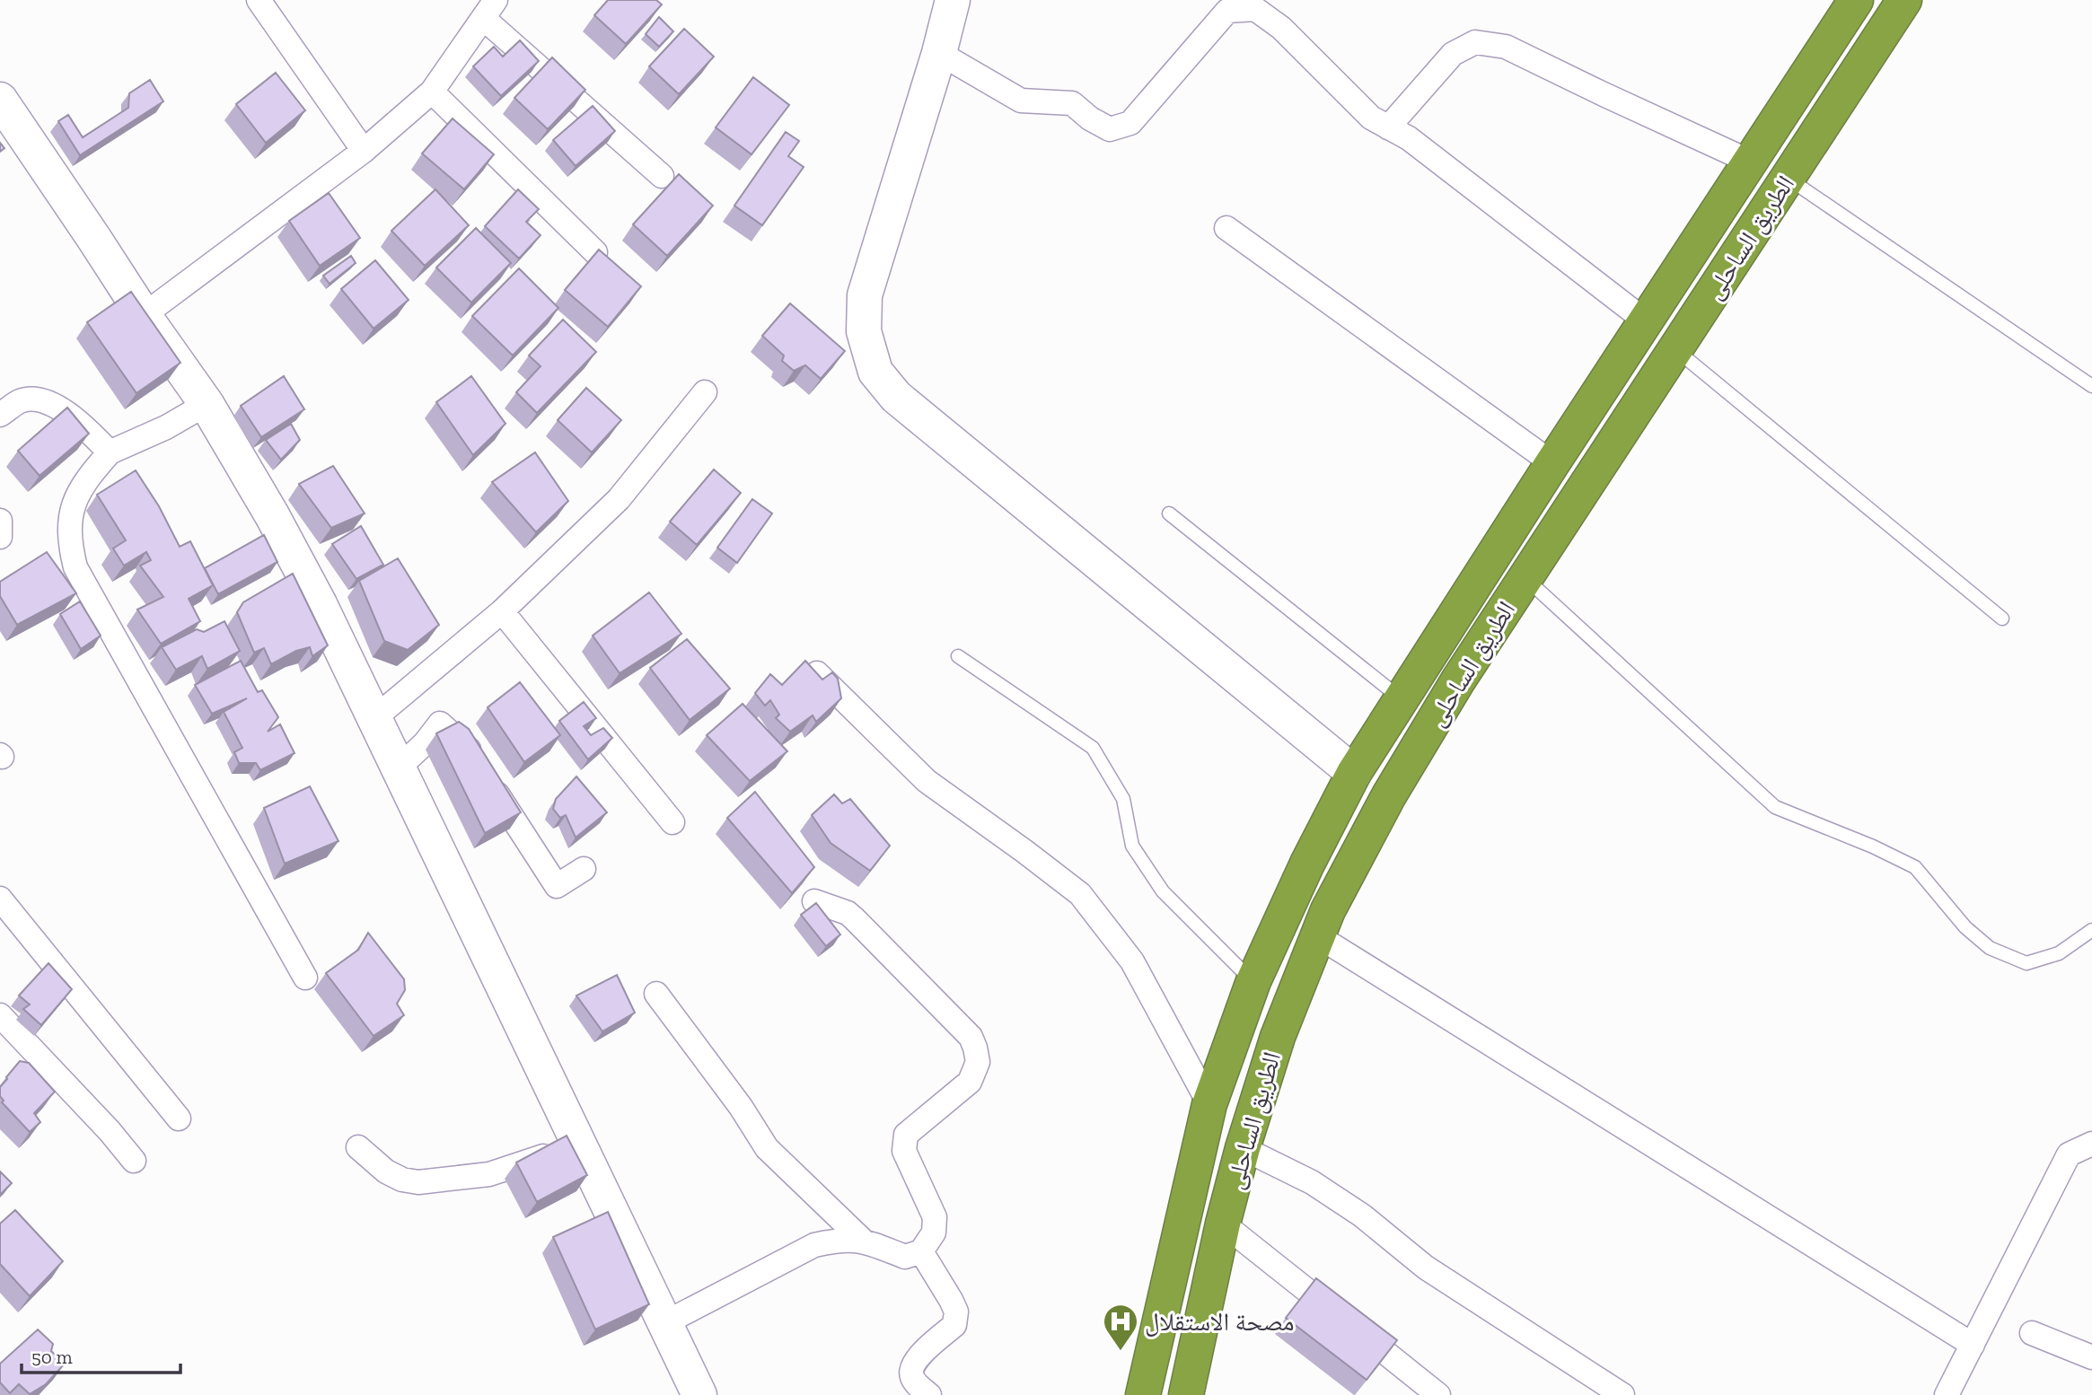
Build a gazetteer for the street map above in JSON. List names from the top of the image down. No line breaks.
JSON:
{"streets":{"highway":["الطريق الساحلى"]},"places":{"hospital":["مصحة الاستقلال"]},"scale_bar":"50 m"}
